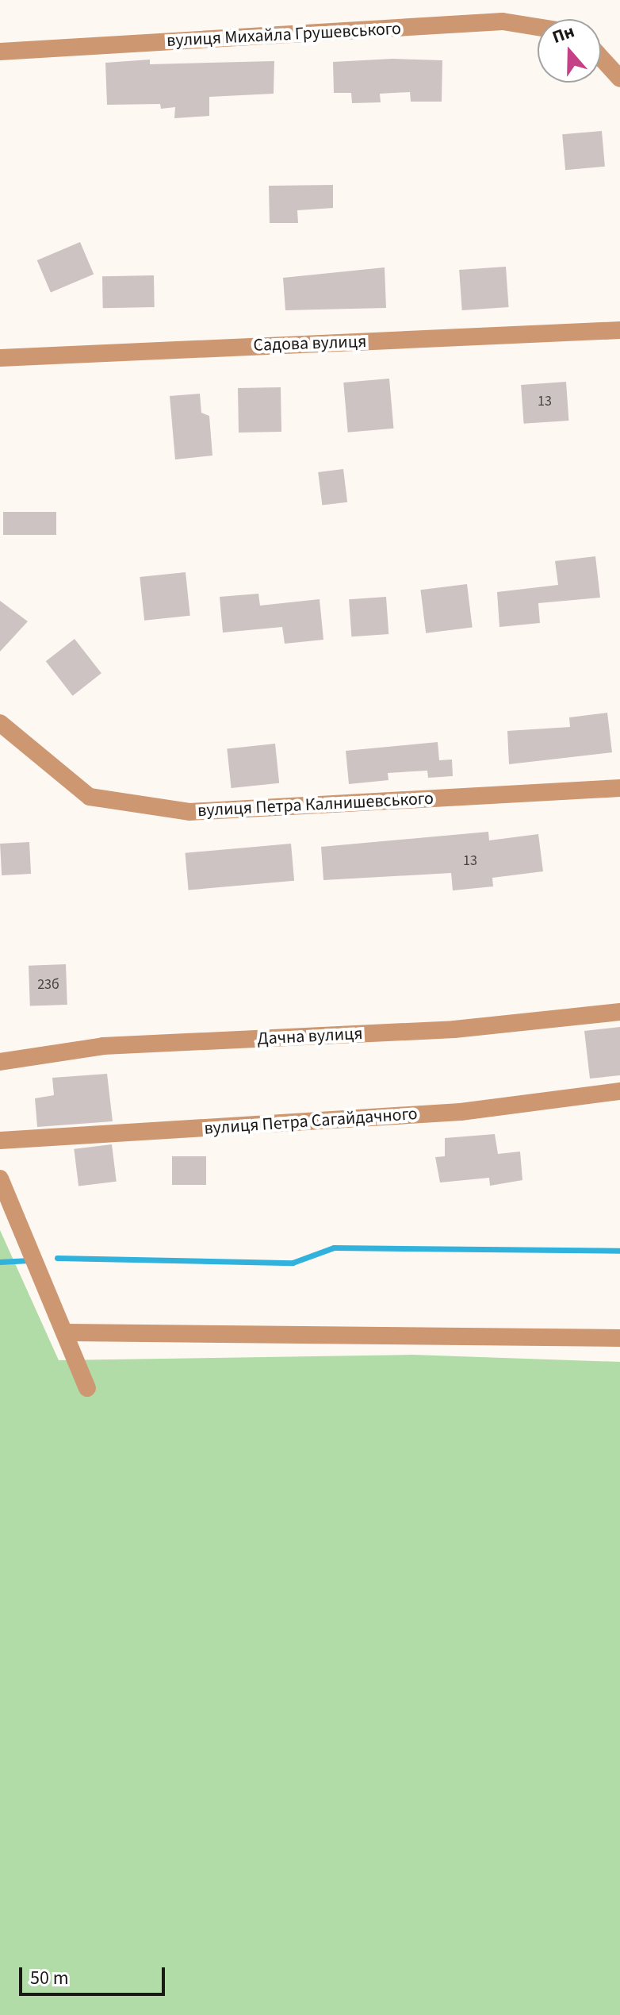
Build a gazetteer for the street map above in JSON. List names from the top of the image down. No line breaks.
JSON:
{"streets":{"street":["вулиця Михайла Грушевського","Садова вулиця","вулиця Петра Калнишевського","Дачна вулиця","вулиця Петра Сагайдачного"]},"house_numbers":["13","13","23б"],"scale_bar":"50 m","north":"top"}
